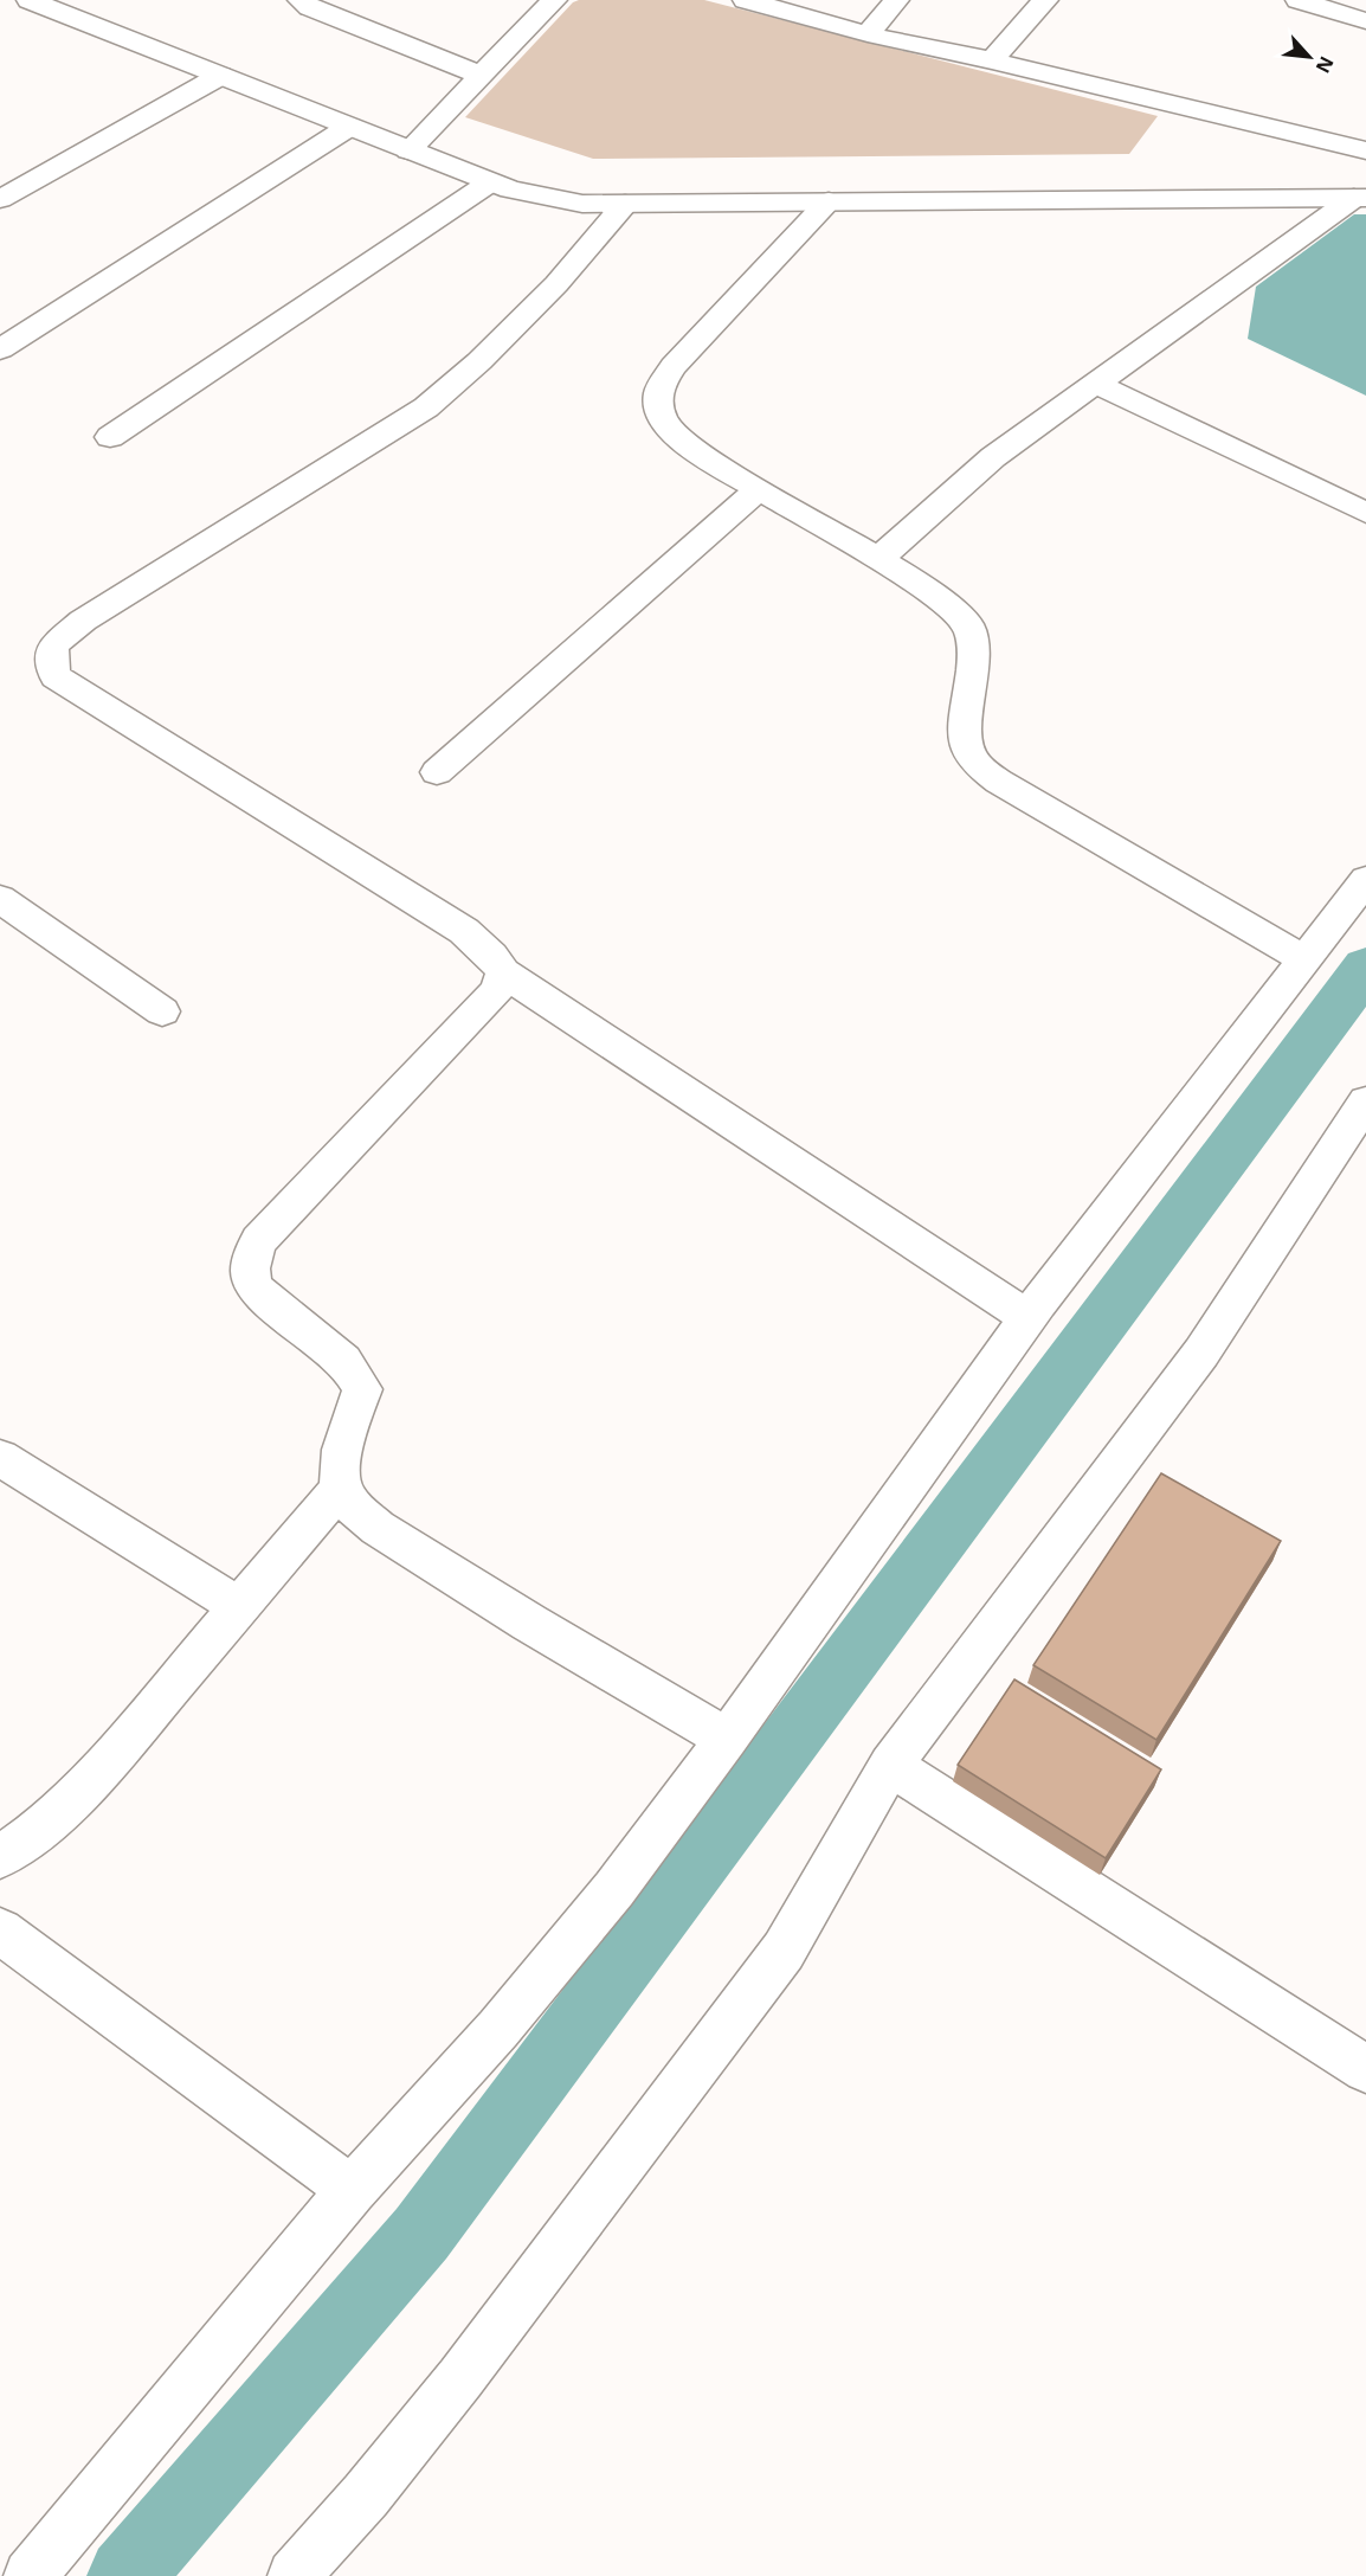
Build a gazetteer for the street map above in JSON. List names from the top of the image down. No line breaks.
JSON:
{"north":"bottom right"}
